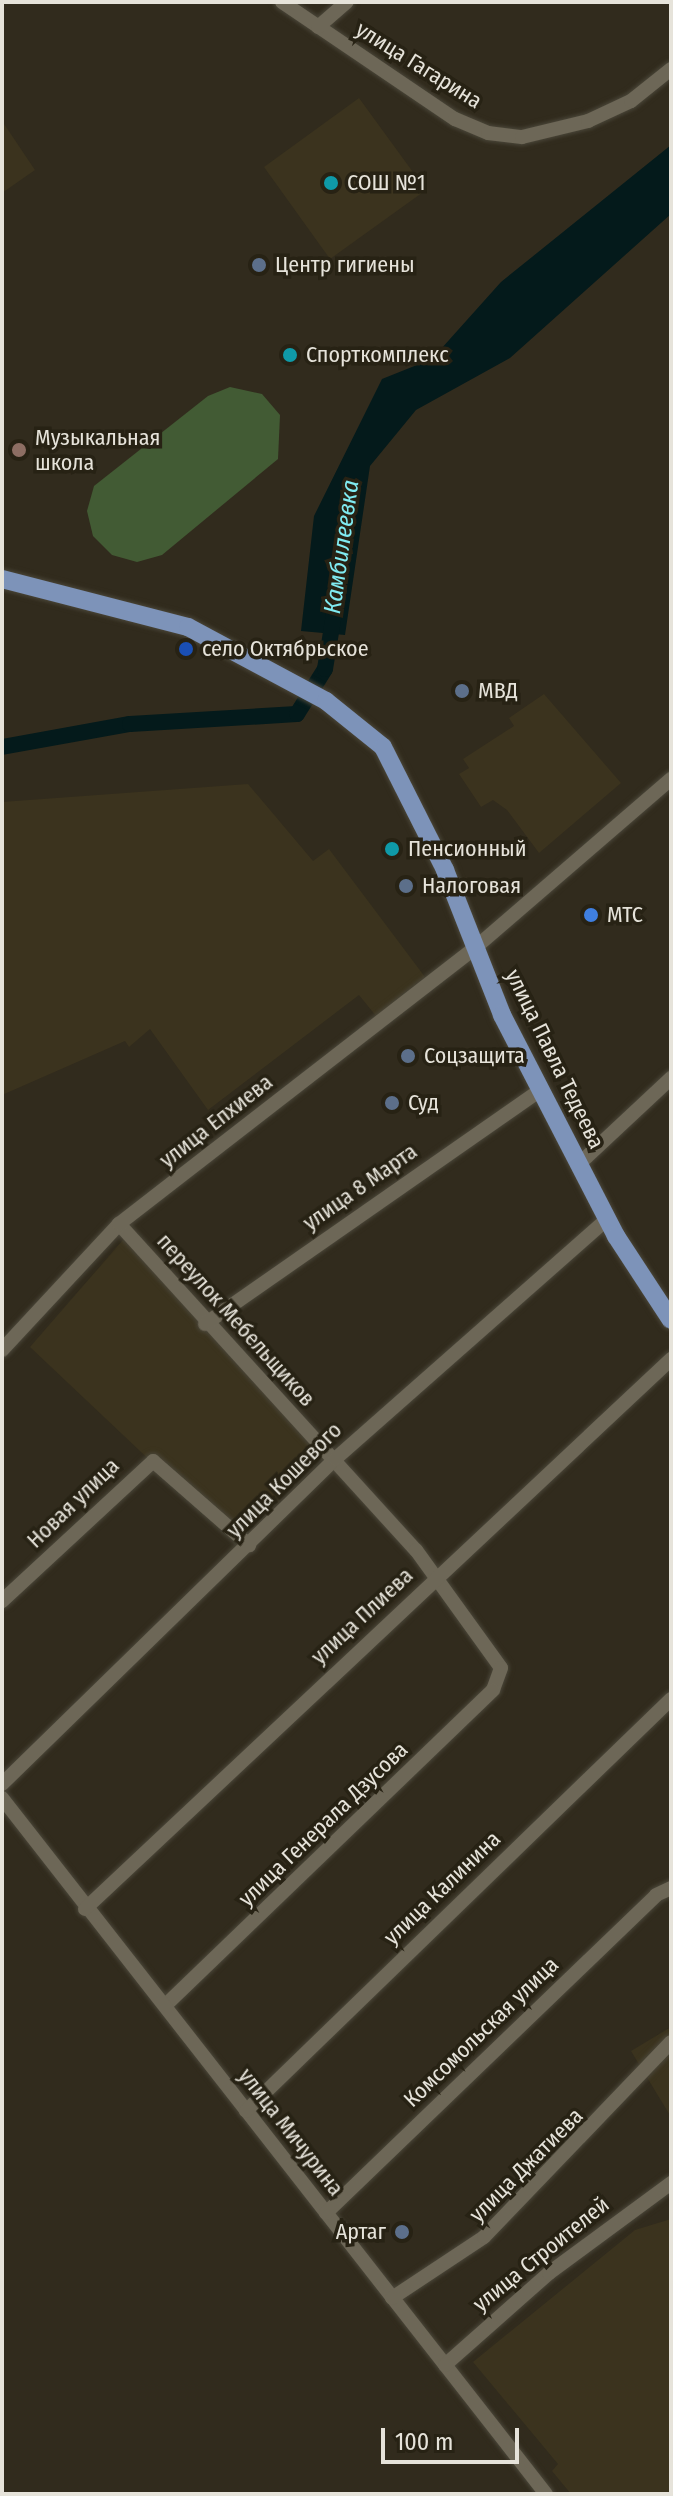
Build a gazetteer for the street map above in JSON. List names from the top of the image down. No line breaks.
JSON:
{"streets":{"main road":["улица Павла Тедеева"],"street":["улица Гагарина","улица Епхиева","улица 8 Марта","переулок Мебельщиков","улица Кошевого","Новая улица","улица Плиева","улица Генерала Дзусова","улица Калинина","Комсомольская улица","улица Мичурина","улица Джатиева","улица Строителей"]},"crossings":[["улица Павла Тедеева","улица Епхиева"],["улица Павла Тедеева","улица 8 Марта"],["улица Павла Тедеева","улица Кошевого"],["улица Епхиева","переулок Мебельщиков"],["улица 8 Марта","переулок Мебельщиков"],["переулок Мебельщиков","улица Кошевого"],["переулок Мебельщиков","улица Плиева"],["переулок Мебельщиков","улица Генерала Дзусова"],["улица Кошевого","Новая улица"],["улица Плиева","улица Мичурина"],["улица Генерала Дзусова","улица Мичурина"],["улица Калинина","улица Мичурина"],["Комсомольская улица","улица Мичурина"],["улица Мичурина","улица Джатиева"],["улица Мичурина","улица Строителей"]],"water":["Камбилеевка"],"places":["СОШ №1","Центр гигиены","Спорткомплекс","Музыкальная школа","село Октябрьское","МВД","Пенсионный","Налоговая","МТС","Соцзащита","Суд","Артаг"],"scale_bar":"100 m"}
